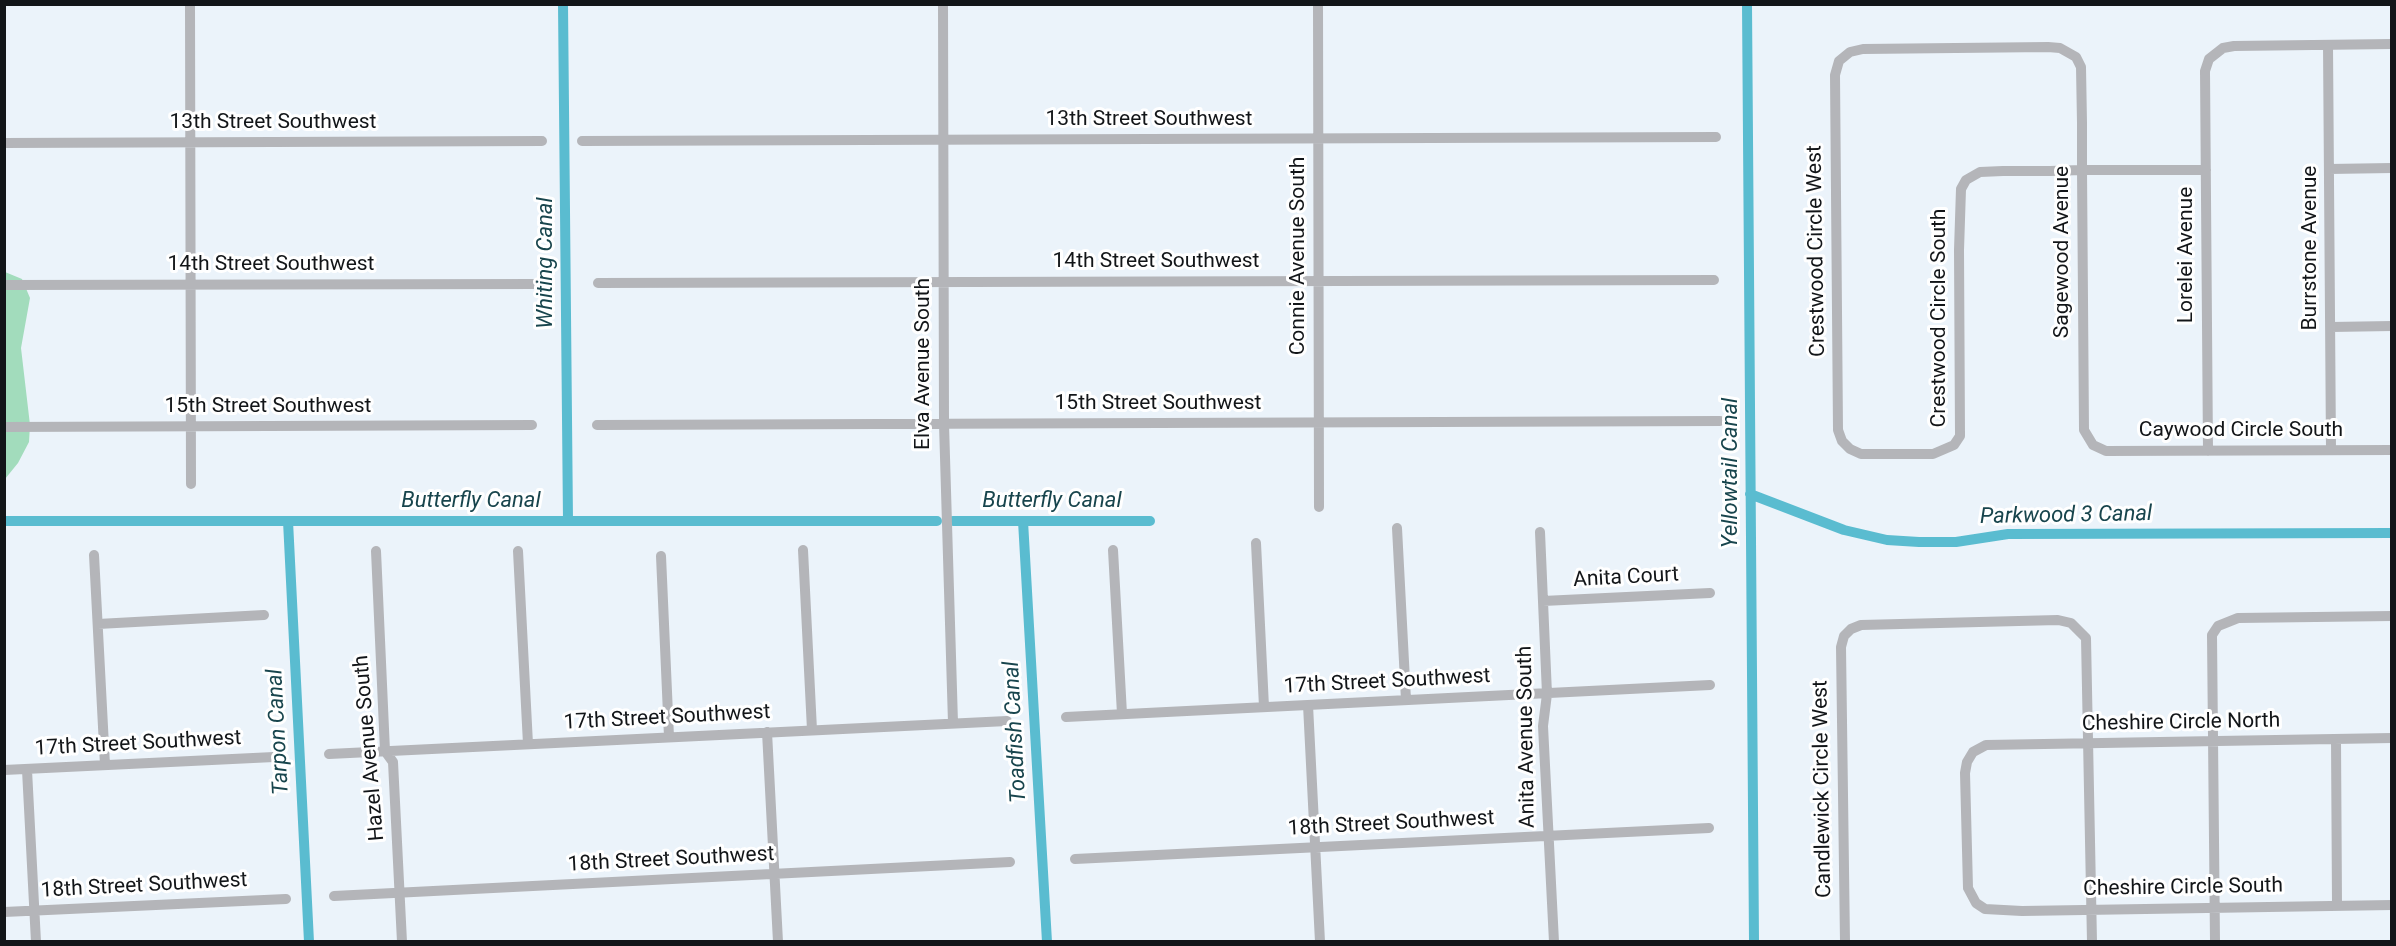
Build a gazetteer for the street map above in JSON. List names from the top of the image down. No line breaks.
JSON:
{"streets":{"street":["13th Street Southwest","Burrstone Avenue","Crestwood Circle West","Sagewood Avenue","Lorelei Avenue","Connie Avenue South","14th Street Southwest","Crestwood Circle South","Elva Avenue South","15th Street Southwest","Caywood Circle South","Anita Court","17th Street Southwest","Cheshire Circle North","Anita Avenue South","Hazel Avenue South","Candlewick Circle West","18th Street Southwest","Cheshire Circle South"]},"crossings":[["13th Street Southwest","Connie Avenue South"],["13th Street Southwest","Elva Avenue South"],["Burrstone Avenue","Lorelei Avenue"],["Burrstone Avenue","Caywood Circle South"],["Crestwood Circle West","Sagewood Avenue"],["Crestwood Circle West","Crestwood Circle South"],["Sagewood Avenue","Crestwood Circle South"],["Sagewood Avenue","Caywood Circle South"],["Lorelei Avenue","Caywood Circle South"],["Connie Avenue South","14th Street Southwest"],["Connie Avenue South","15th Street Southwest"],["14th Street Southwest","Elva Avenue South"],["Elva Avenue South","15th Street Southwest"],["Elva Avenue South","17th Street Southwest"],["Anita Court","Anita Avenue South"],["17th Street Southwest","Anita Avenue South"],["17th Street Southwest","Hazel Avenue South"],["Cheshire Circle North","Candlewick Circle West"],["Cheshire Circle North","Cheshire Circle South"],["Anita Avenue South","18th Street Southwest"],["Hazel Avenue South","18th Street Southwest"]],"water":["Whiting Canal","Yellowtail Canal","Butterfly Canal","Parkwood 3 Canal","Tarpon Canal","Toadfish Canal"]}
